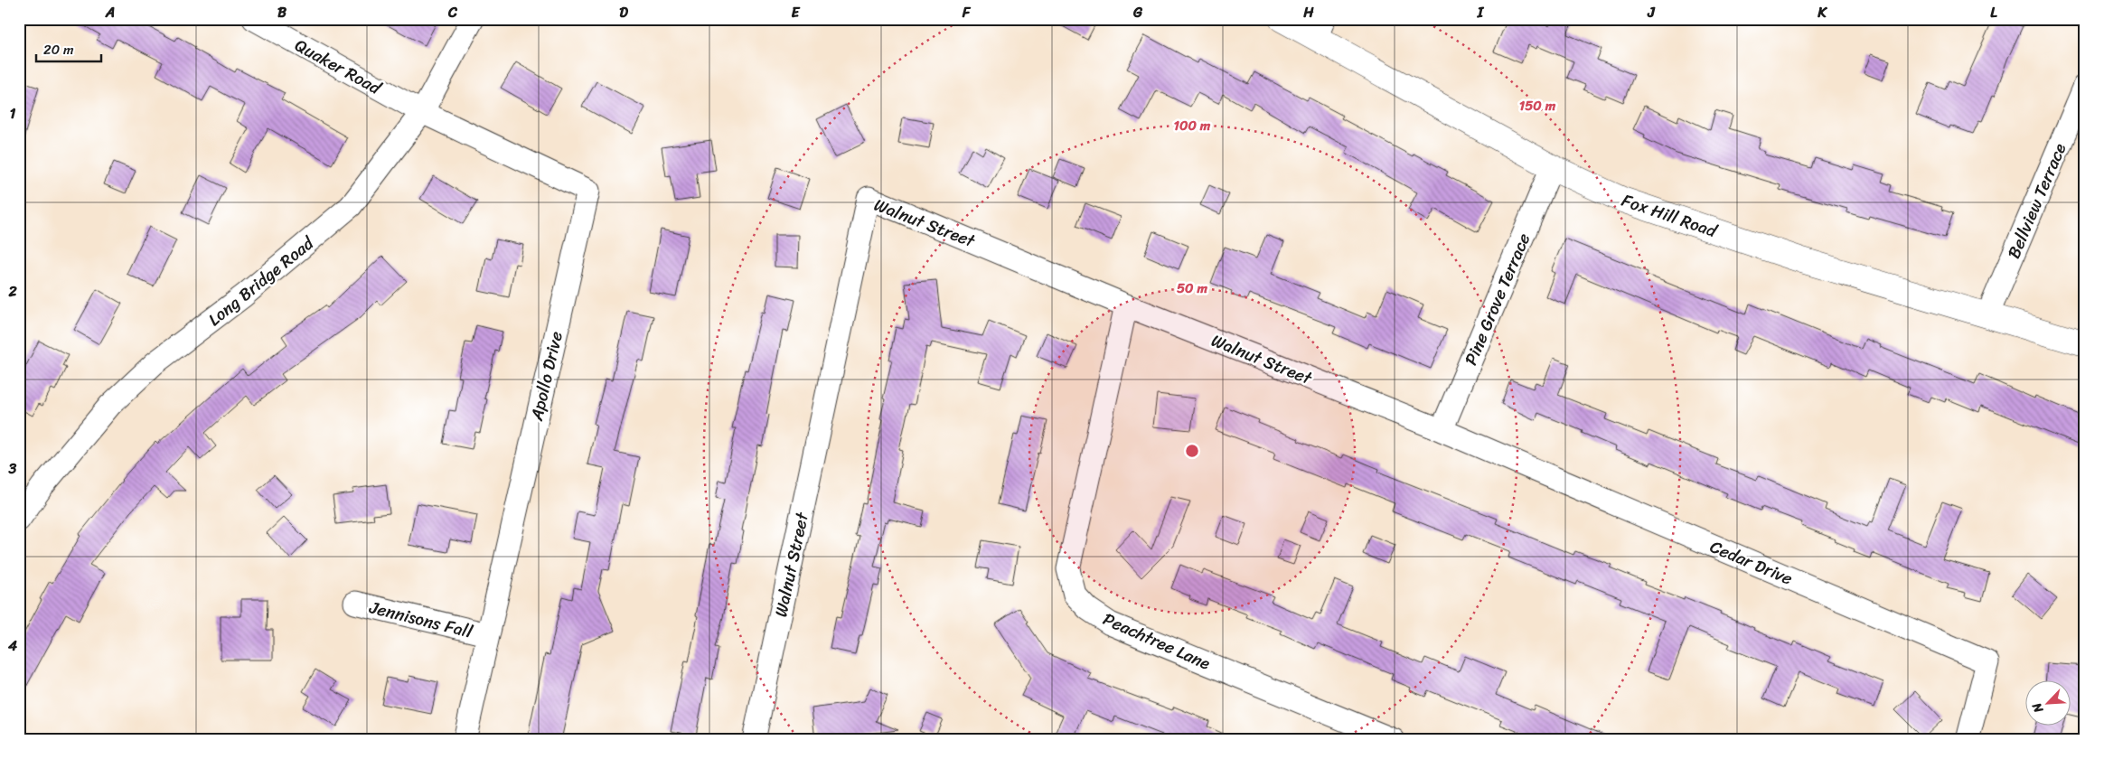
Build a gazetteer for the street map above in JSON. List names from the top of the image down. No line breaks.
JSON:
{"streets":{"main road":["Fox Hill Road"],"street":["Quaker Road","Bellview Terrace","Walnut Street","Long Bridge Road","Pine Grove Terrace","Apollo Drive","Cedar Drive","Jennisons Fall","Peachtree Lane"]},"crossings":[["Quaker Road","Long Bridge Road"],["Quaker Road","Apollo Drive"],["Bellview Terrace","Fox Hill Road"],["Fox Hill Road","Pine Grove Terrace"],["Walnut Street","Pine Grove Terrace"],["Walnut Street","Cedar Drive"],["Walnut Street","Peachtree Lane"],["Long Bridge Road","Apollo Drive"],["Pine Grove Terrace","Cedar Drive"],["Apollo Drive","Jennisons Fall"]],"scale_bar":"20 m","north":"bottom left","grid":{"columns":["A","B","C","D","E","F","G","H","I","J","K","L"],"rows":["1","2","3","4"]},"rings":["150 m","100 m","50 m"]}
